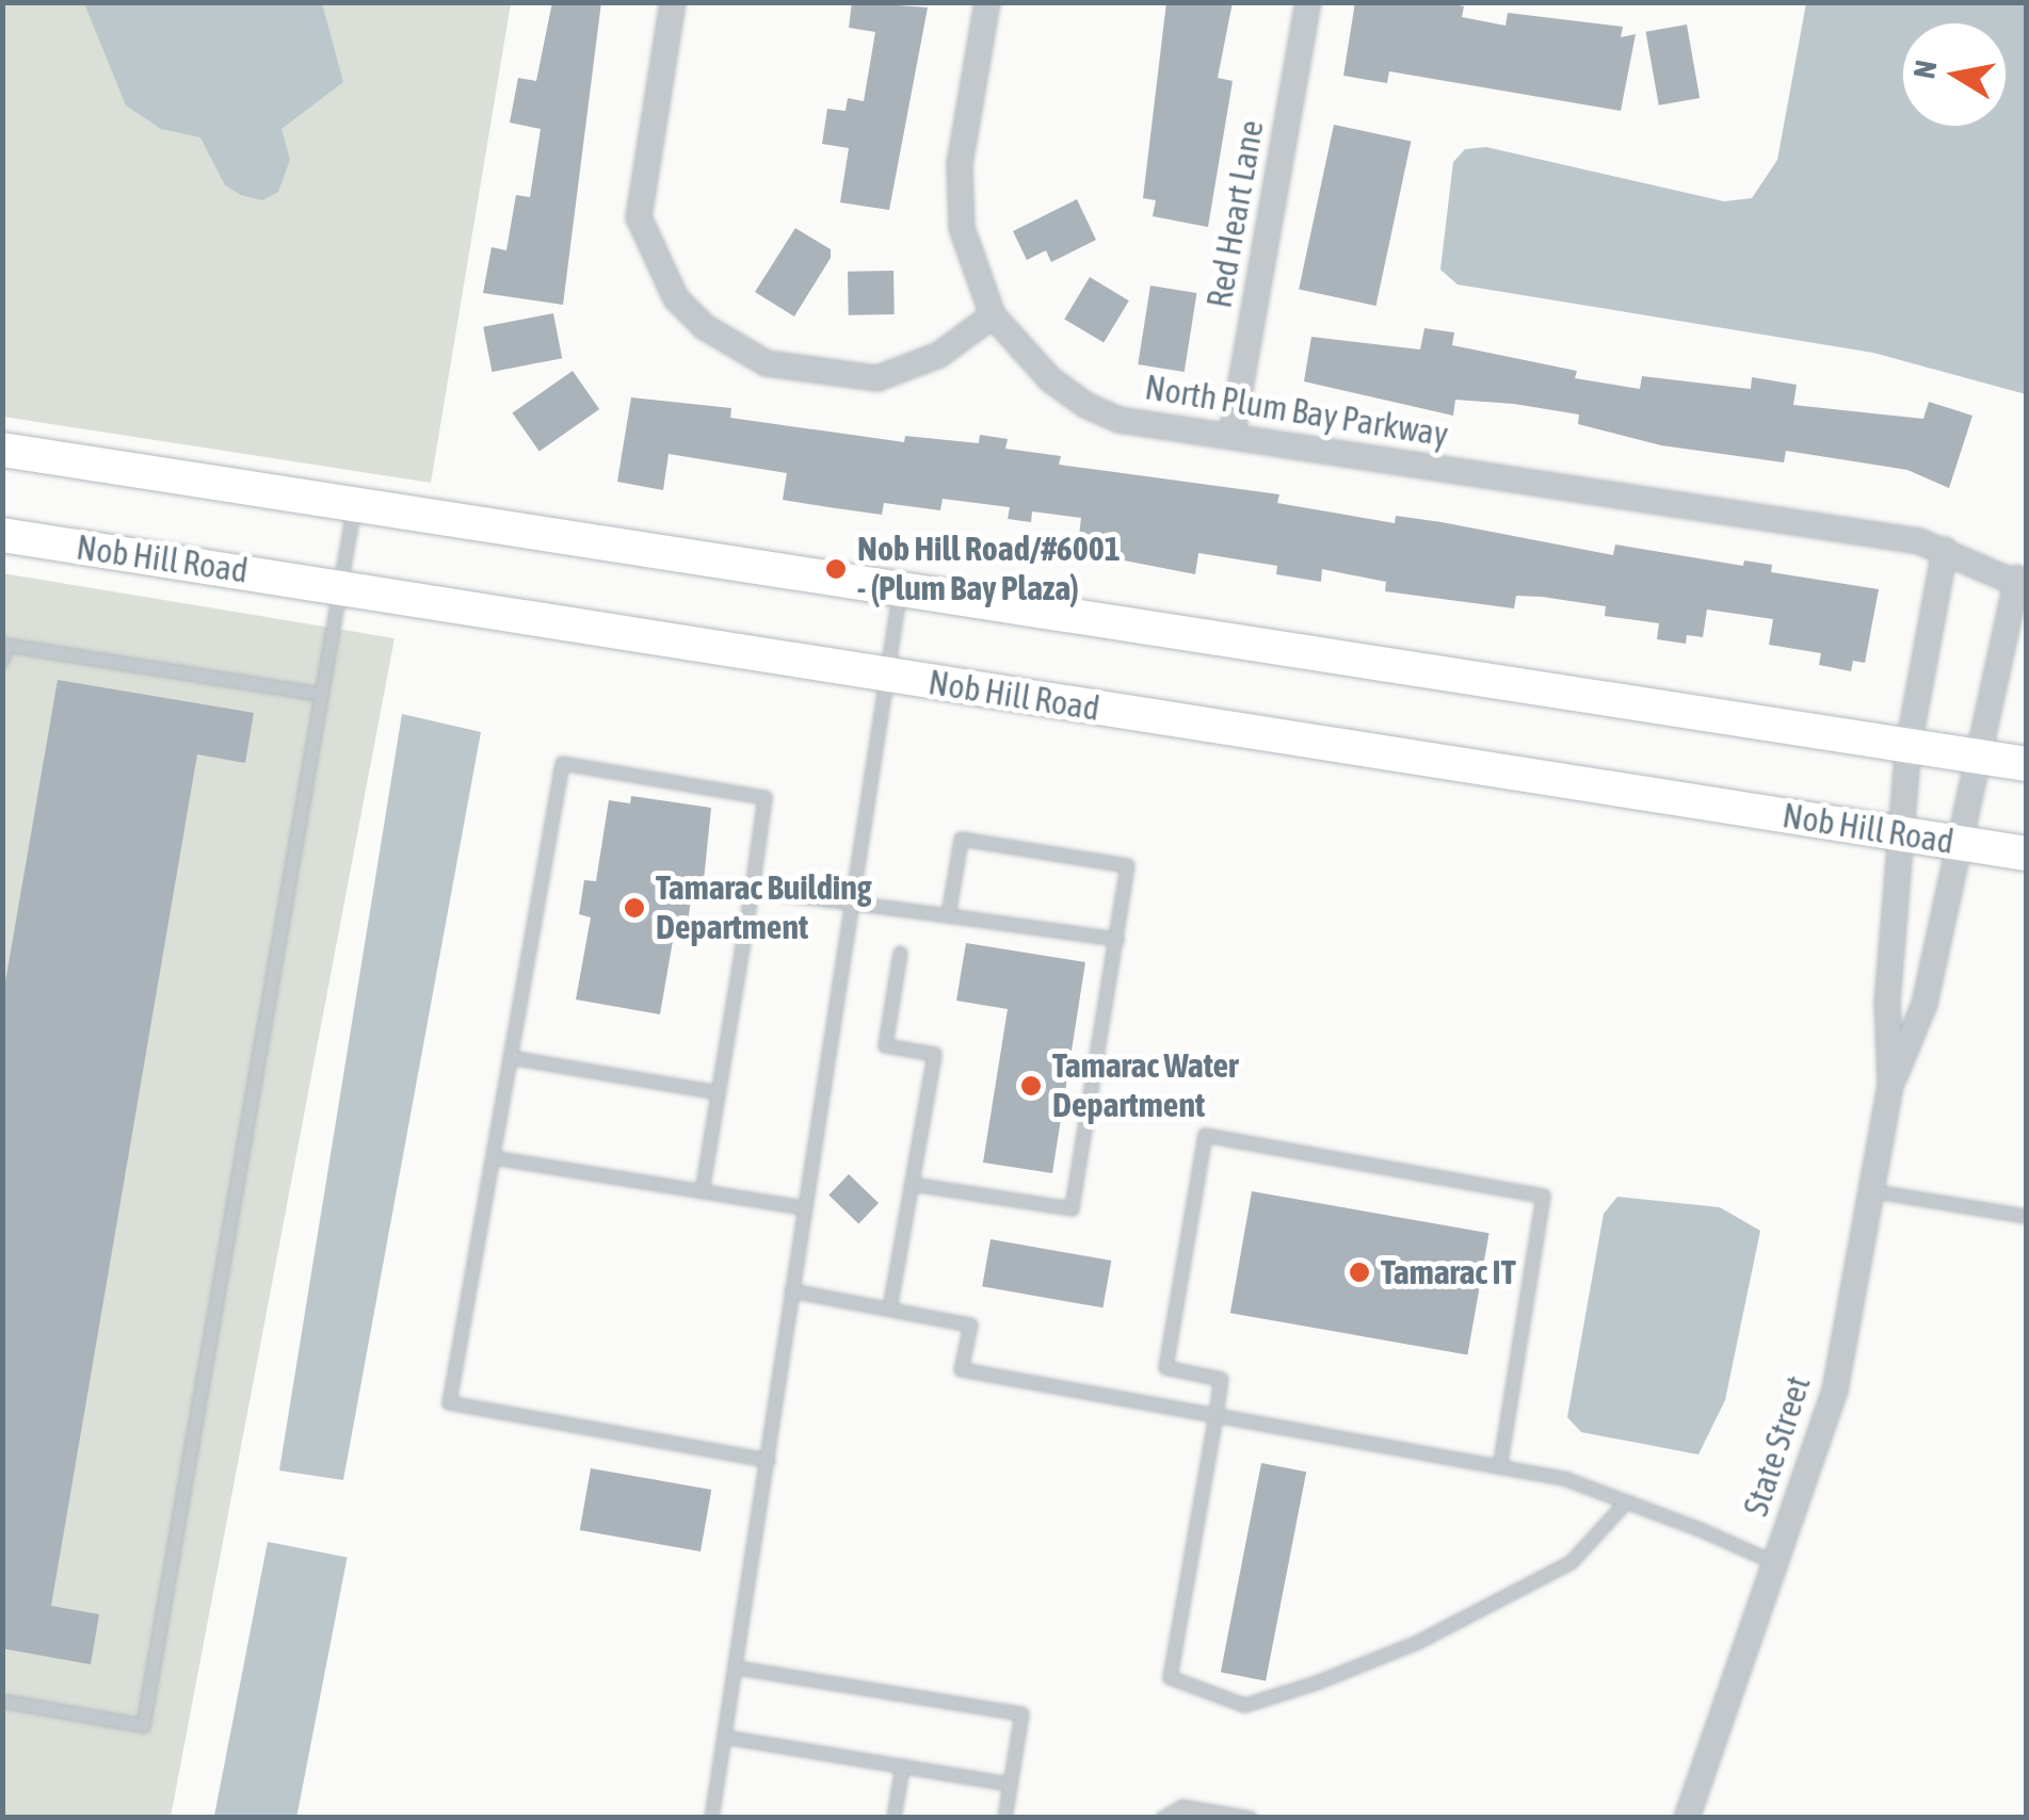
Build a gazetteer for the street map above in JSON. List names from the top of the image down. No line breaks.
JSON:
{"streets":{"main road":["Nob Hill Road"],"street":["Red Heart Lane","North Plum Bay Parkway","State Street"]},"crossings":[["Red Heart Lane","North Plum Bay Parkway"],["North Plum Bay Parkway","State Street"],["Nob Hill Road","State Street"]],"places":["Nob Hill Road/#6001 - (Plum Bay Plaza)","Tamarac Building Department","Tamarac Water Department","Tamarac IT"],"north":"left"}
